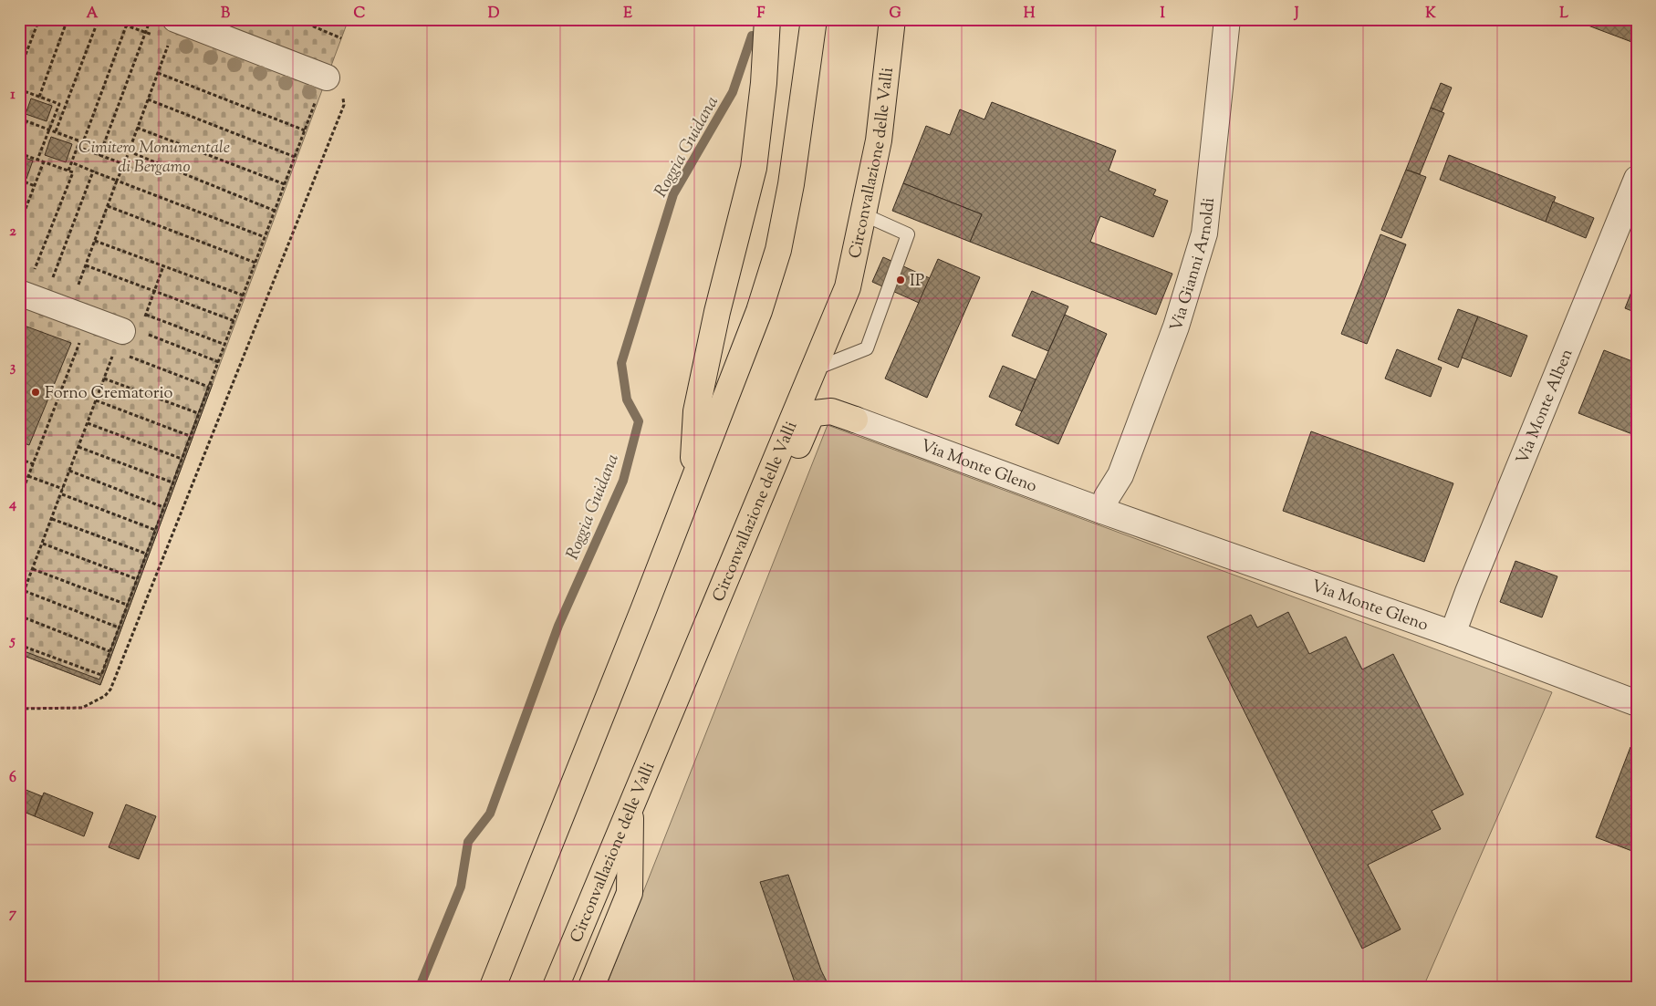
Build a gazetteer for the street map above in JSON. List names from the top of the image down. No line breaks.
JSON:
{"streets":{"highway":["Circonvallazione delle Valli"],"street":["Via Gianni Arnoldi","Via Monte Alben","Via Monte Gleno"]},"crossings":[["Via Gianni Arnoldi","Via Monte Gleno"],["Via Monte Alben","Via Monte Gleno"]],"water":["Roggia Guidana"],"parks":["Cimitero Monumentale di Bergamo"],"places":["IP","Forno Crematorio"],"grid":{"columns":["A","B","C","D","E","F","G","H","I","J","K","L"],"rows":["1","2","3","4","5","6","7"]}}
